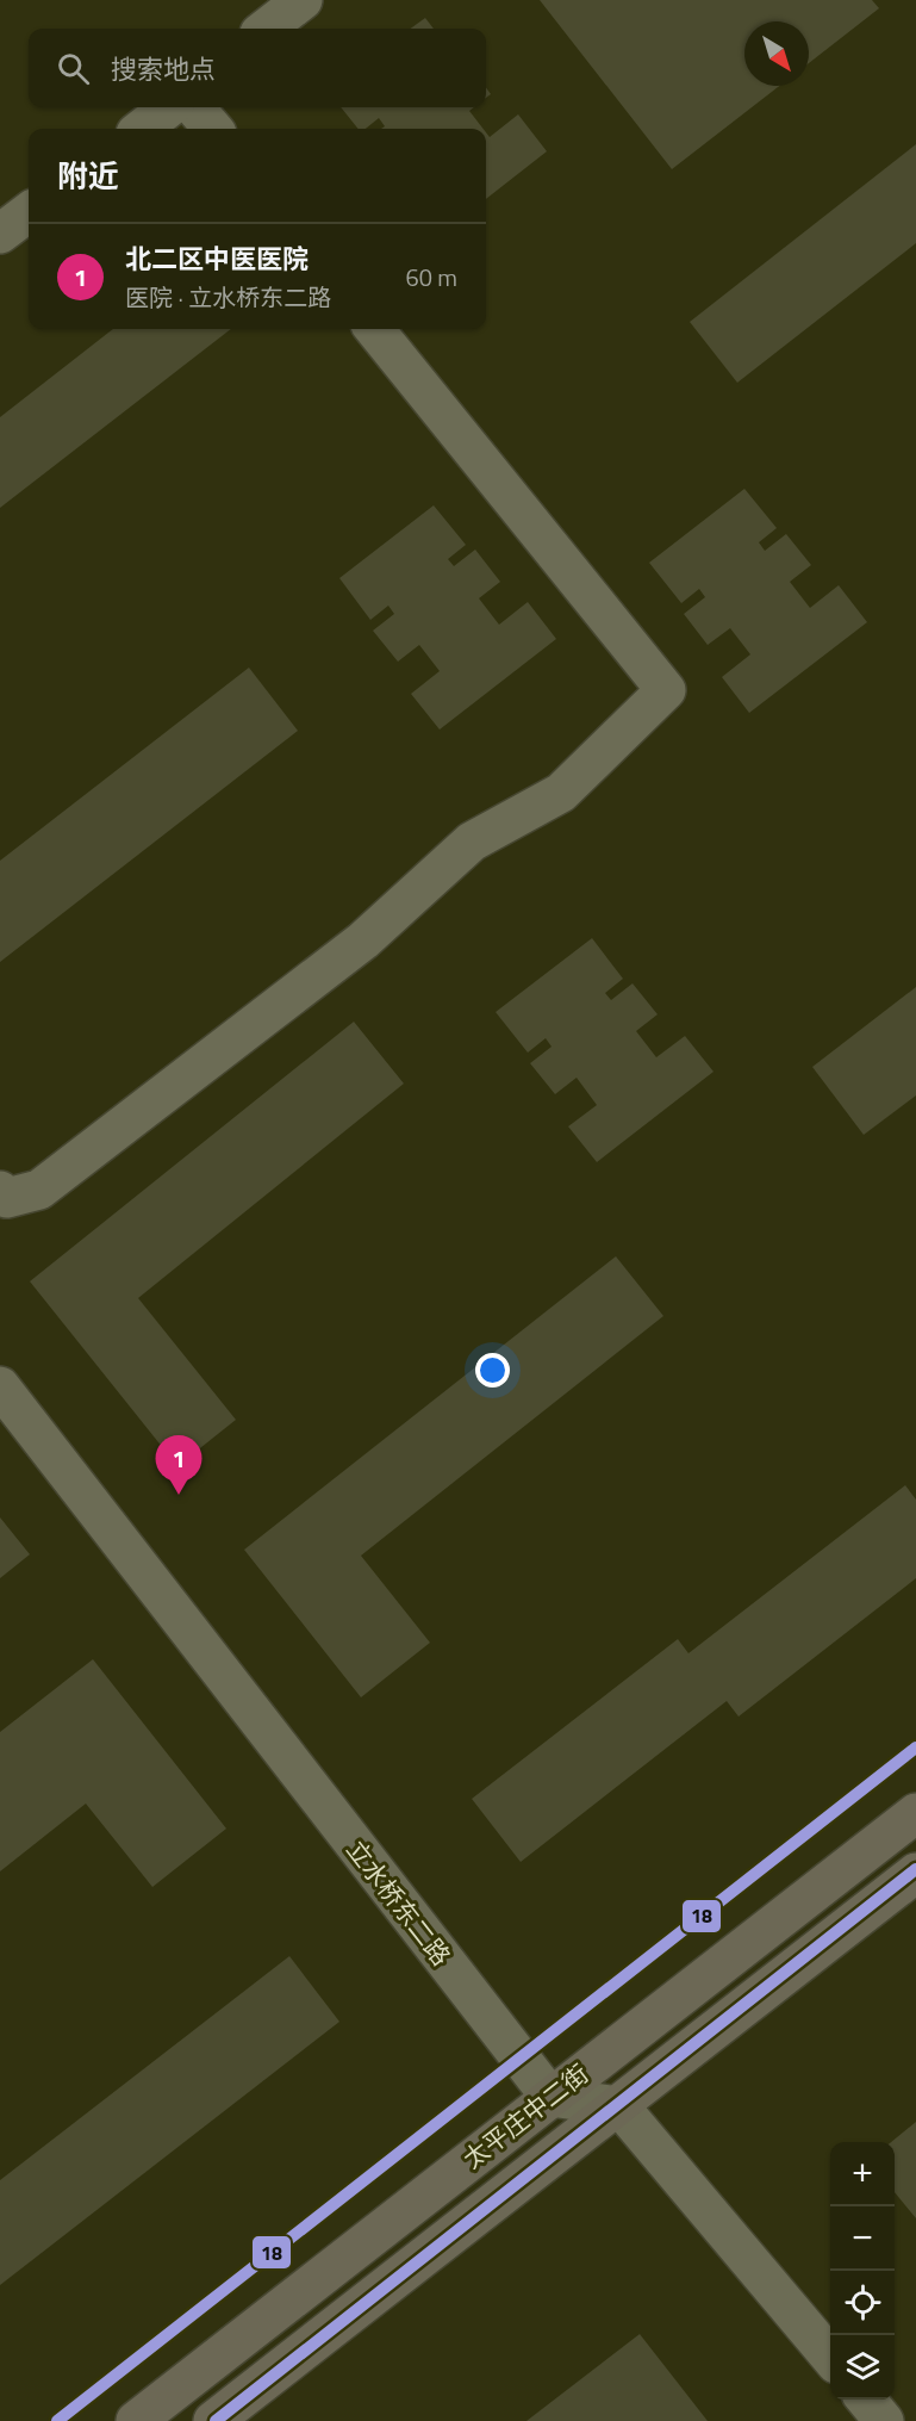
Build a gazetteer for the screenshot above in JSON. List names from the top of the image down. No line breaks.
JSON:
{"streets":{"main road":["太平庄中二街"],"street":["立水桥东二路"]},"crossings":[["立水桥东二路","太平庄中二街"]],"lines":["transit line 18"],"north":"bottom right","page":{"search":"搜索地点","heading":"附近","list":[{"mark":"1","name":"北二区中医医院","note":"医院 · 立水桥东二路","value":"60 m"}],"pins":"1","map_buttons":["+","−"]}}
